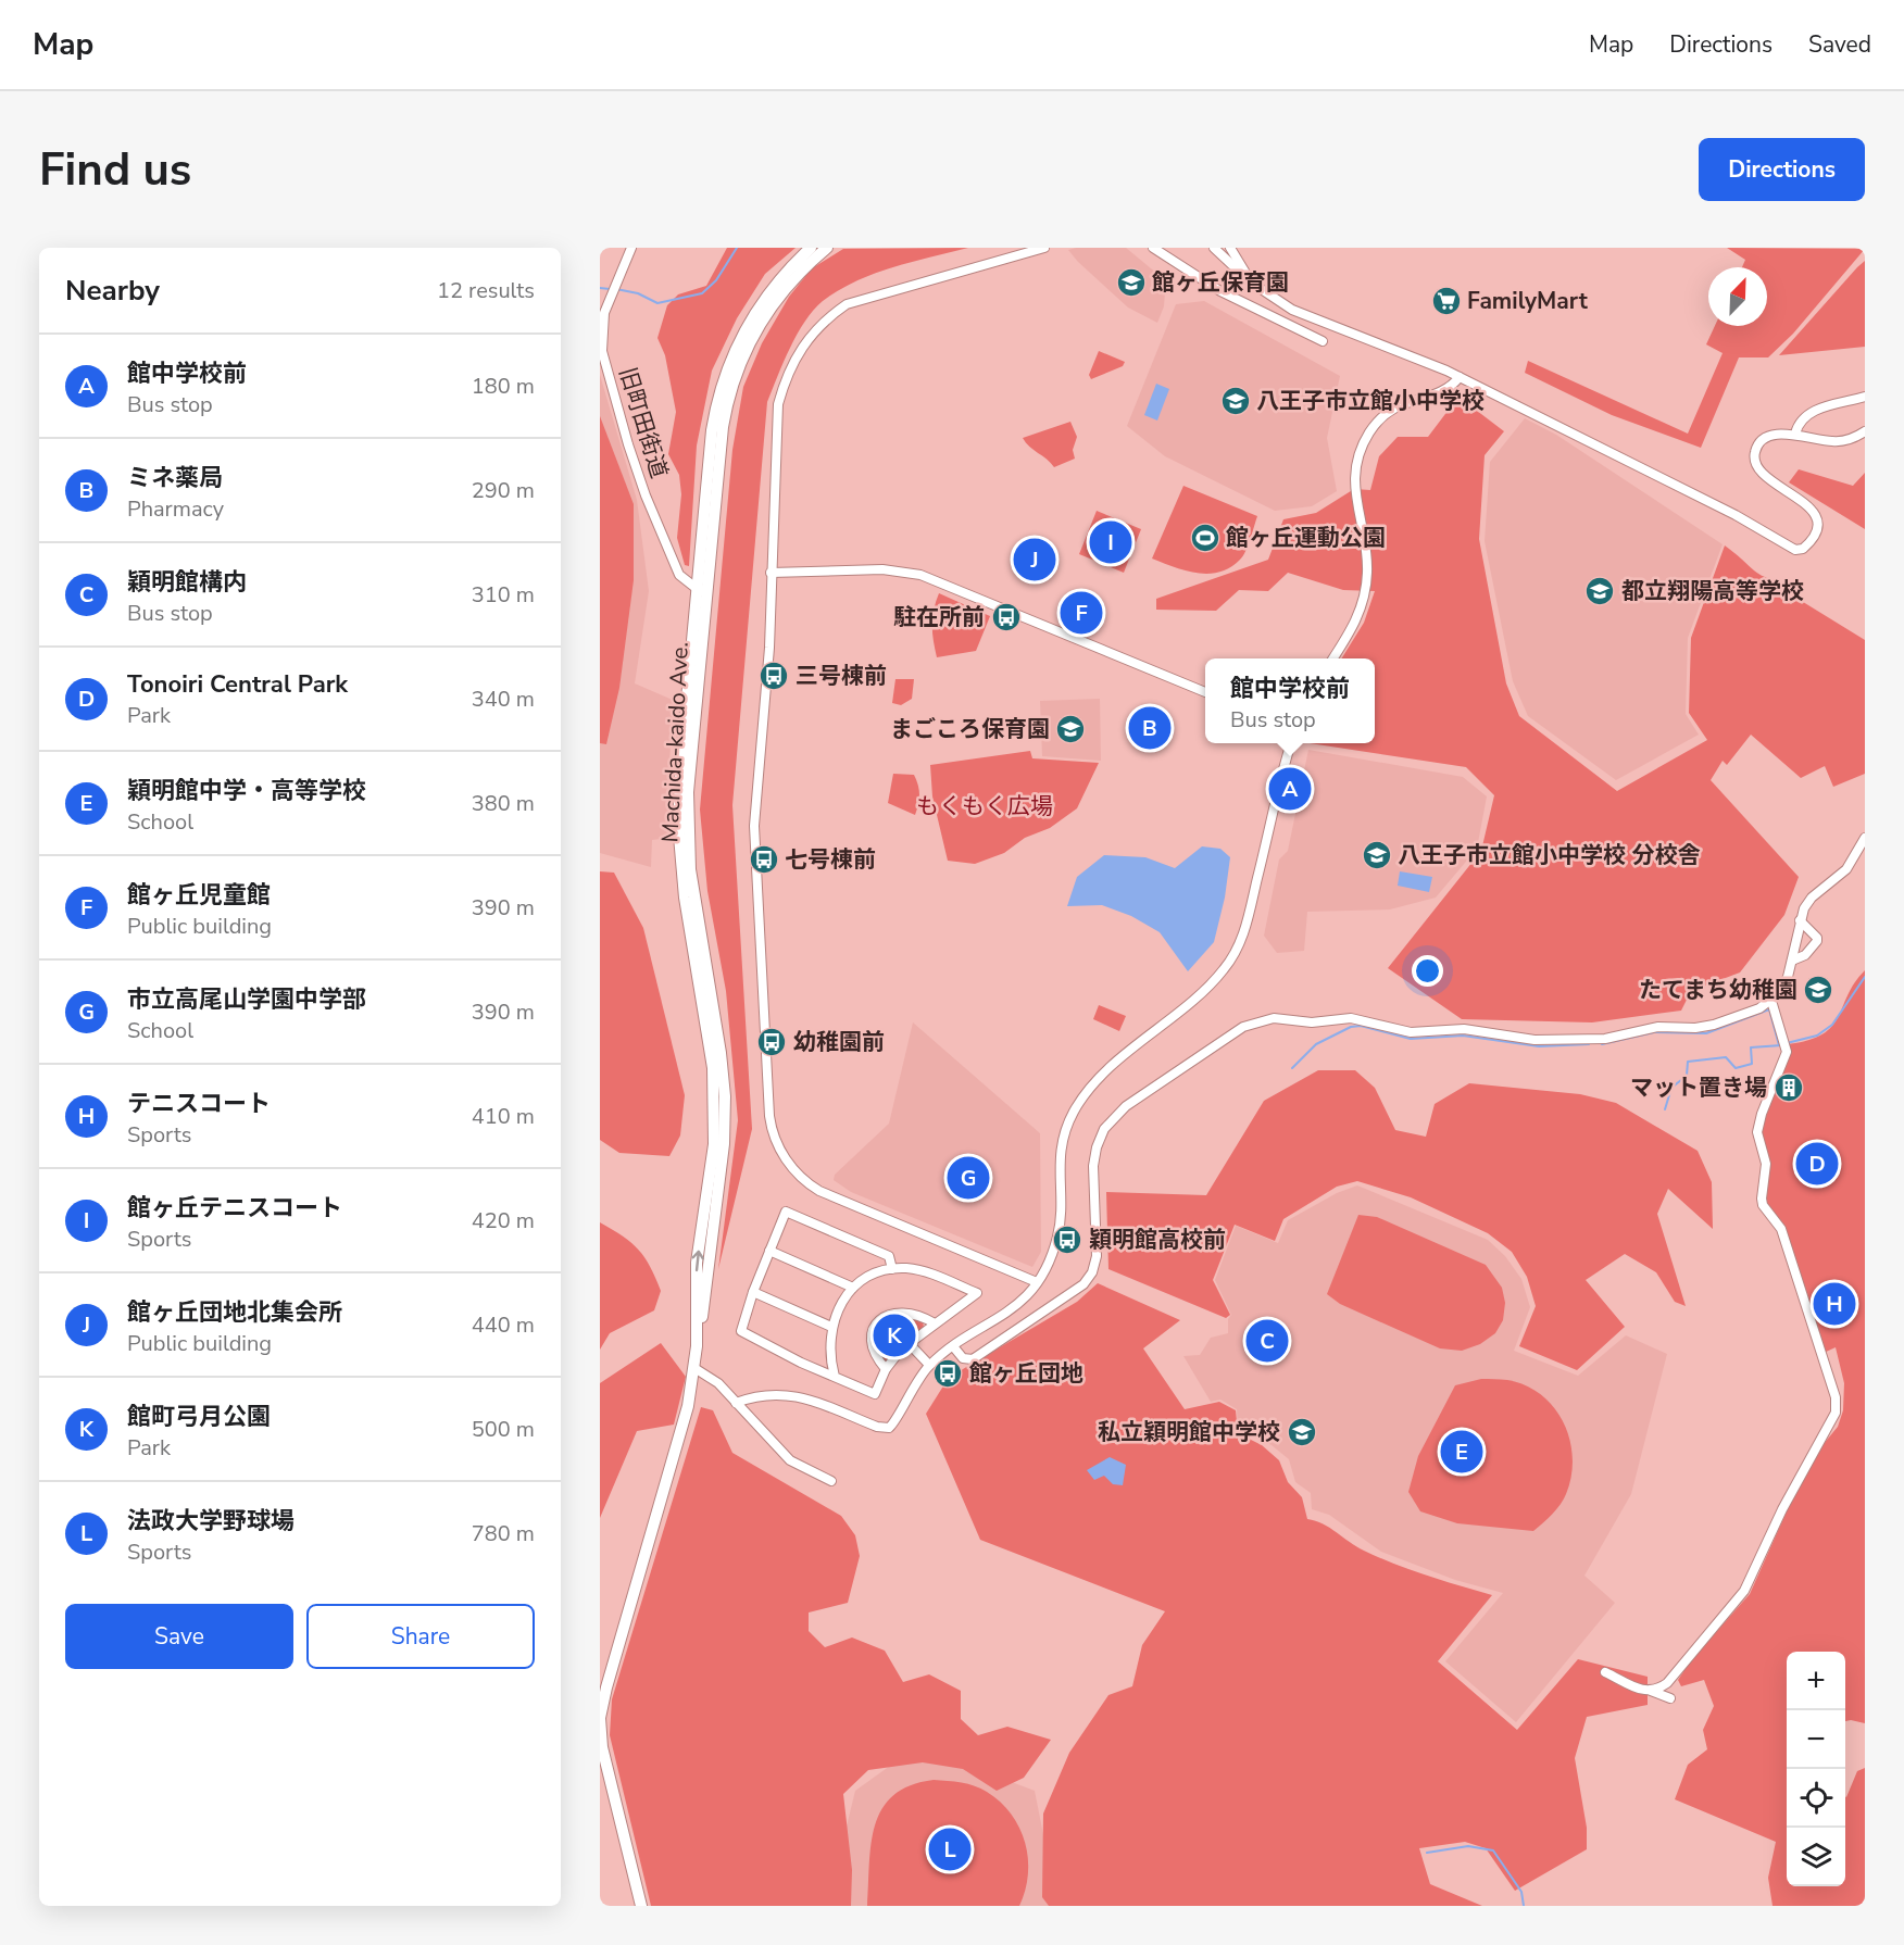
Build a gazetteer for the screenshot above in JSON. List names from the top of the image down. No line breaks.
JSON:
{"streets":{"main road":["Machida-kaido Ave."],"street":["旧町田街道"]},"crossings":[["旧町田街道","Machida-kaido Ave."]],"parks":["もくもく広場"],"places":{"school or university":["館ヶ丘保育園","八王子市立館小中学校","都立翔陽高等学校","まごころ保育園","八王子市立館小中学校 分校舎","たてまち幼稚園","私立穎明館中学校"],"supermarket":["FamilyMart"],"sports":["館ヶ丘運動公園"],"bus stop":["駐在所前","三号棟前","七号棟前","幼稚園前","穎明館高校前","館ヶ丘団地"],"building":["マット置き場"]},"north":"top right","page":{"header":"Map","nav":["Map","Directions","Saved"],"buttons":["Directions",["Save","Share"]],"title":"Find us","heading":["Nearby","12 results"],"list":[{"mark":"A","name":"館中学校前","note":"Bus stop","value":"180 m"},{"mark":"B","name":"ミネ薬局","note":"Pharmacy","value":"290 m"},{"mark":"C","name":"穎明館構内","note":"Bus stop","value":"310 m"},{"mark":"D","name":"Tonoiri Central Park","note":"Park","value":"340 m"},{"mark":"E","name":"穎明館中学・高等学校","note":"School","value":"380 m"},{"mark":"F","name":"館ヶ丘児童館","note":"Public building","value":"390 m"},{"mark":"G","name":"市立高尾山学園中学部","note":"School","value":"390 m"},{"mark":"H","name":"テニスコート","note":"Sports","value":"410 m"},{"mark":"I","name":"館ヶ丘テニスコート","note":"Sports","value":"420 m"},{"mark":"J","name":"館ヶ丘団地北集会所","note":"Public building","value":"440 m"},{"mark":"K","name":"館町弓月公園","note":"Park","value":"500 m"},{"mark":"L","name":"法政大学野球場","note":"Sports","value":"780 m"}],"pins":["I","J","F","B","A","D","G","H","K","C","E","L"],"popup":["館中学校前","Bus stop"],"map_buttons":["+","−"]}}
